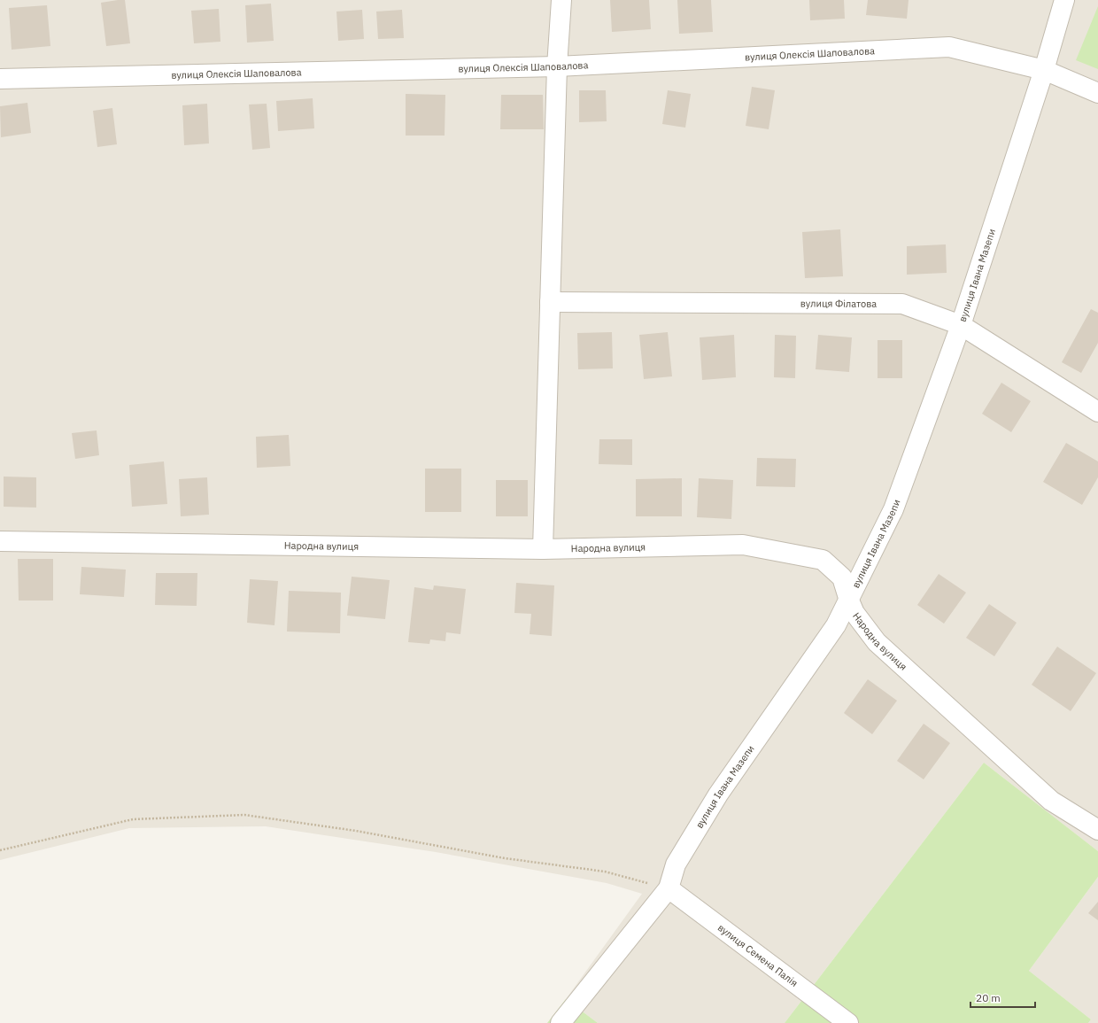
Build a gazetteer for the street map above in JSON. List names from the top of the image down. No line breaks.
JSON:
{"streets":{"street":["вулиця Олексія Шаповалова","вулиця Івана Мазепи","вулиця Філатова","Народна вулиця","вулиця Семена Палія"]},"crossings":[["вулиця Олексія Шаповалова","вулиця Івана Мазепи"],["вулиця Івана Мазепи","вулиця Філатова"],["вулиця Івана Мазепи","Народна вулиця"],["вулиця Івана Мазепи","вулиця Семена Палія"]],"scale_bar":"20 m"}
